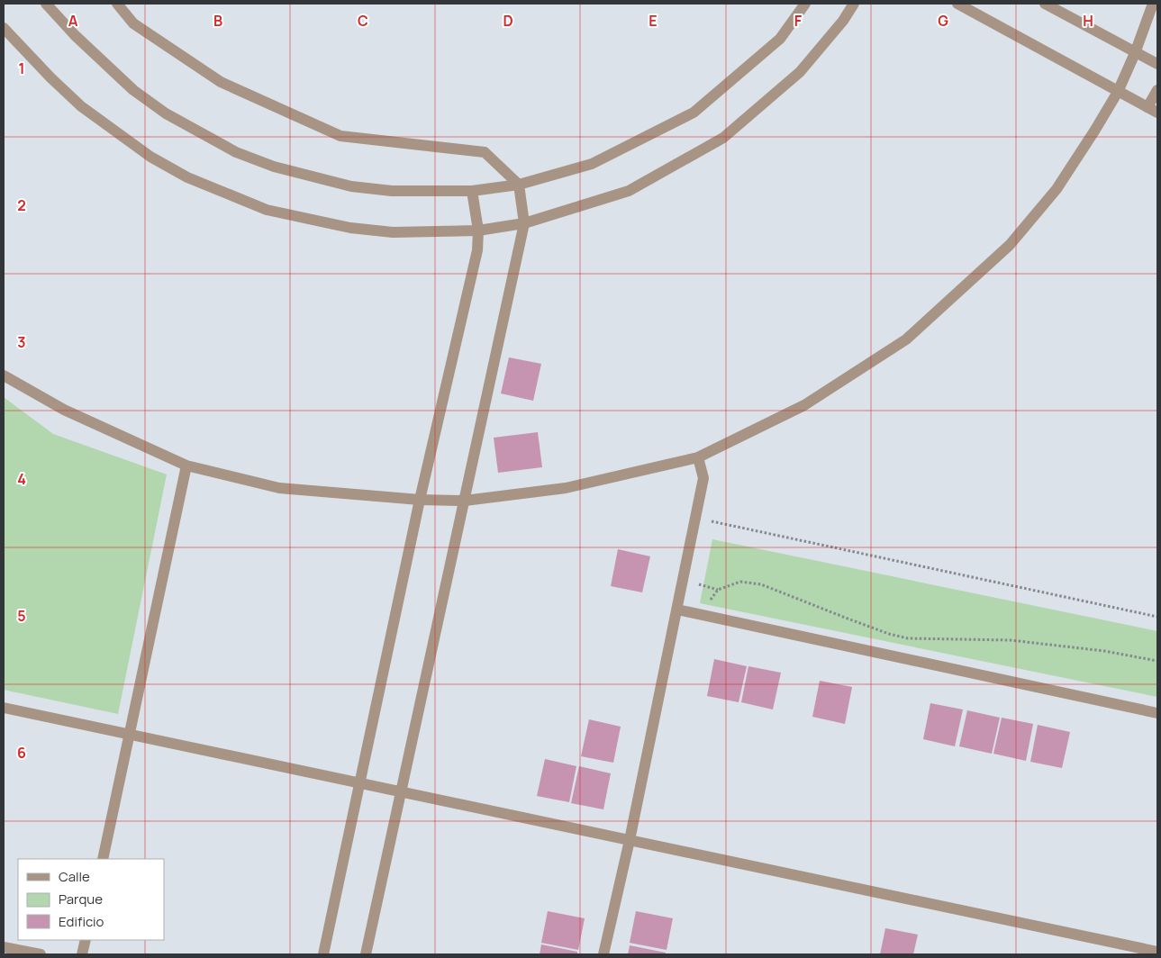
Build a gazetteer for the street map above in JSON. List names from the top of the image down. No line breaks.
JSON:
{"legend":["Calle","Parque","Edificio"],"grid":{"columns":["A","B","C","D","E","F","G","H"],"rows":["1","2","3","4","5","6"]}}
